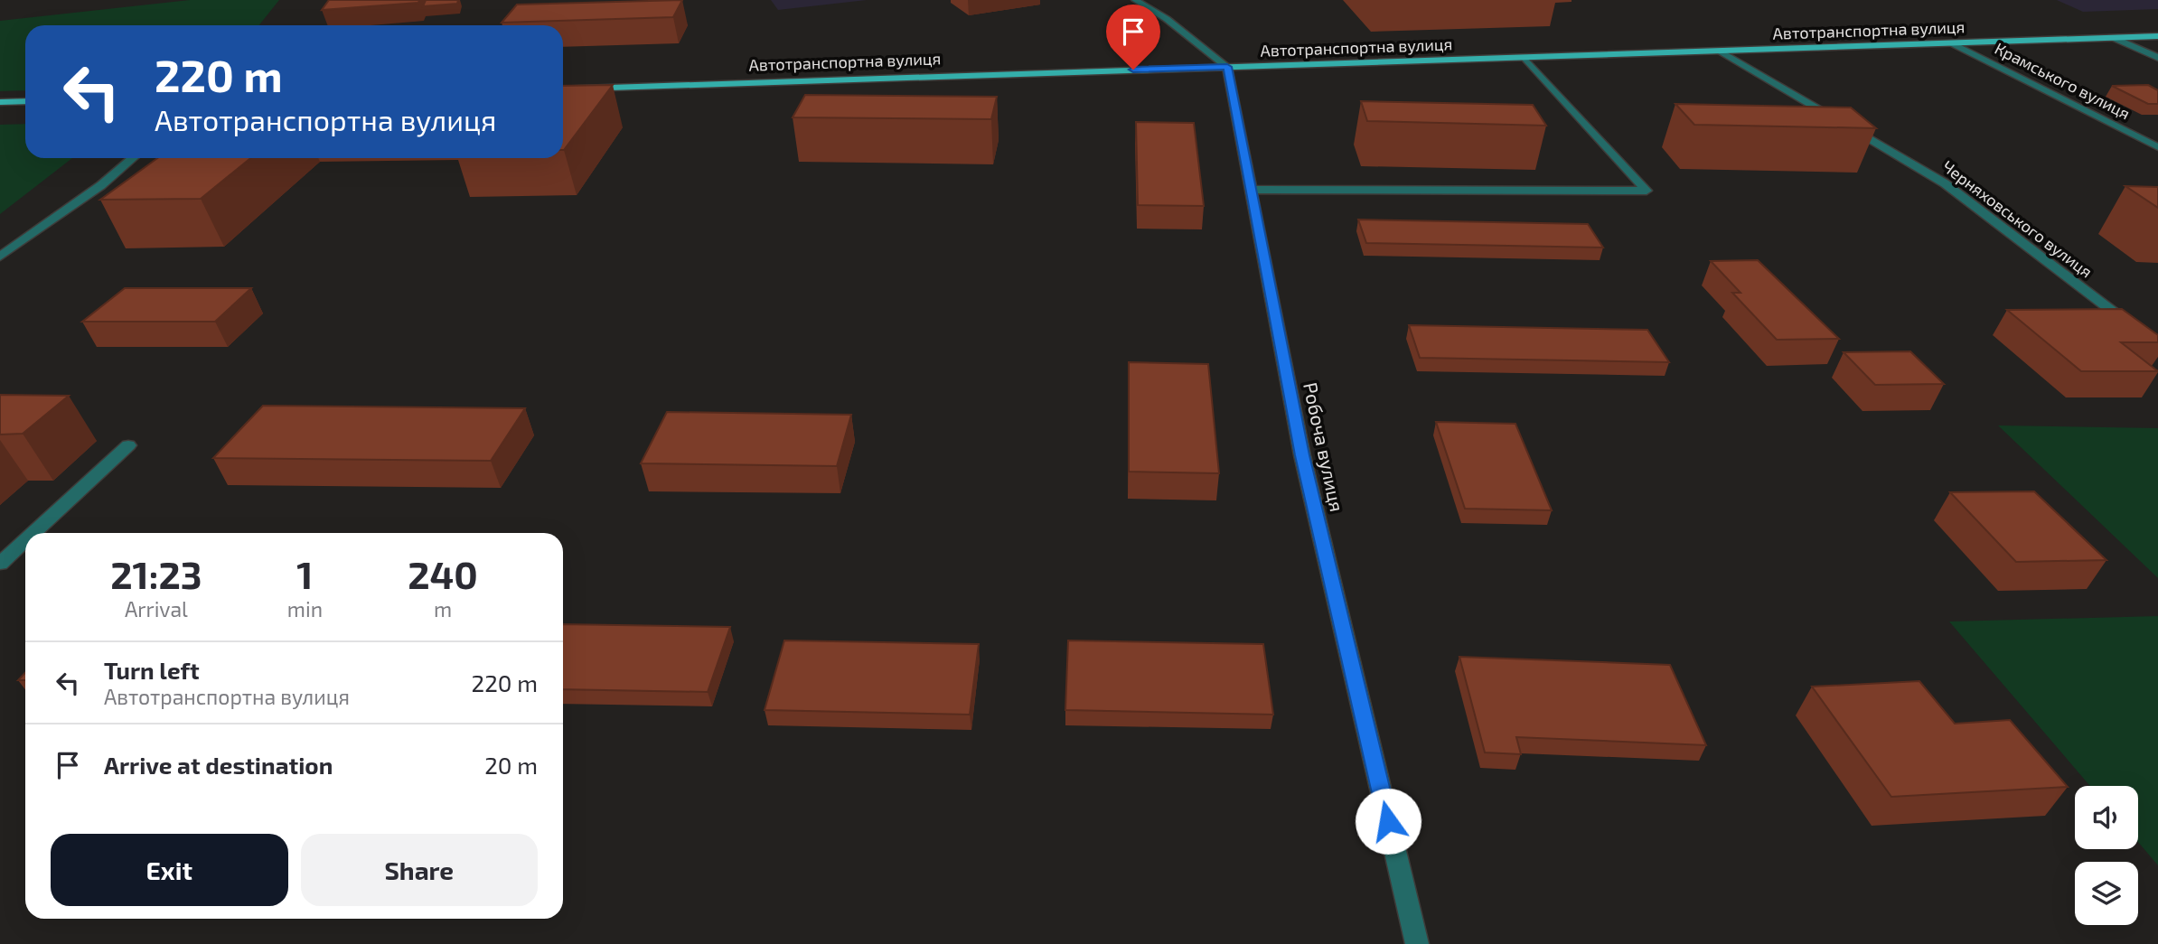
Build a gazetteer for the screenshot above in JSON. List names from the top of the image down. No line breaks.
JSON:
{"streets":{"main road":["Автотранспортна вулиця"],"street":["Крамського вулиця","Черняховського вулиця","Робоча вулиця"]},"crossings":[["Автотранспортна вулиця","Крамського вулиця"],["Автотранспортна вулиця","Черняховського вулиця"],["Автотранспортна вулиця","Робоча вулиця"]],"page":{"turn":["220 m","Автотранспортна вулиця"],"eta":["21:23","Arrival","1","min","240","m"],"list":[{"name":"Turn left","note":"Автотранспортна вулиця","value":"220 m"},{"name":"Arrive at destination","value":"20 m"}],"buttons":["Exit","Share"]}}
